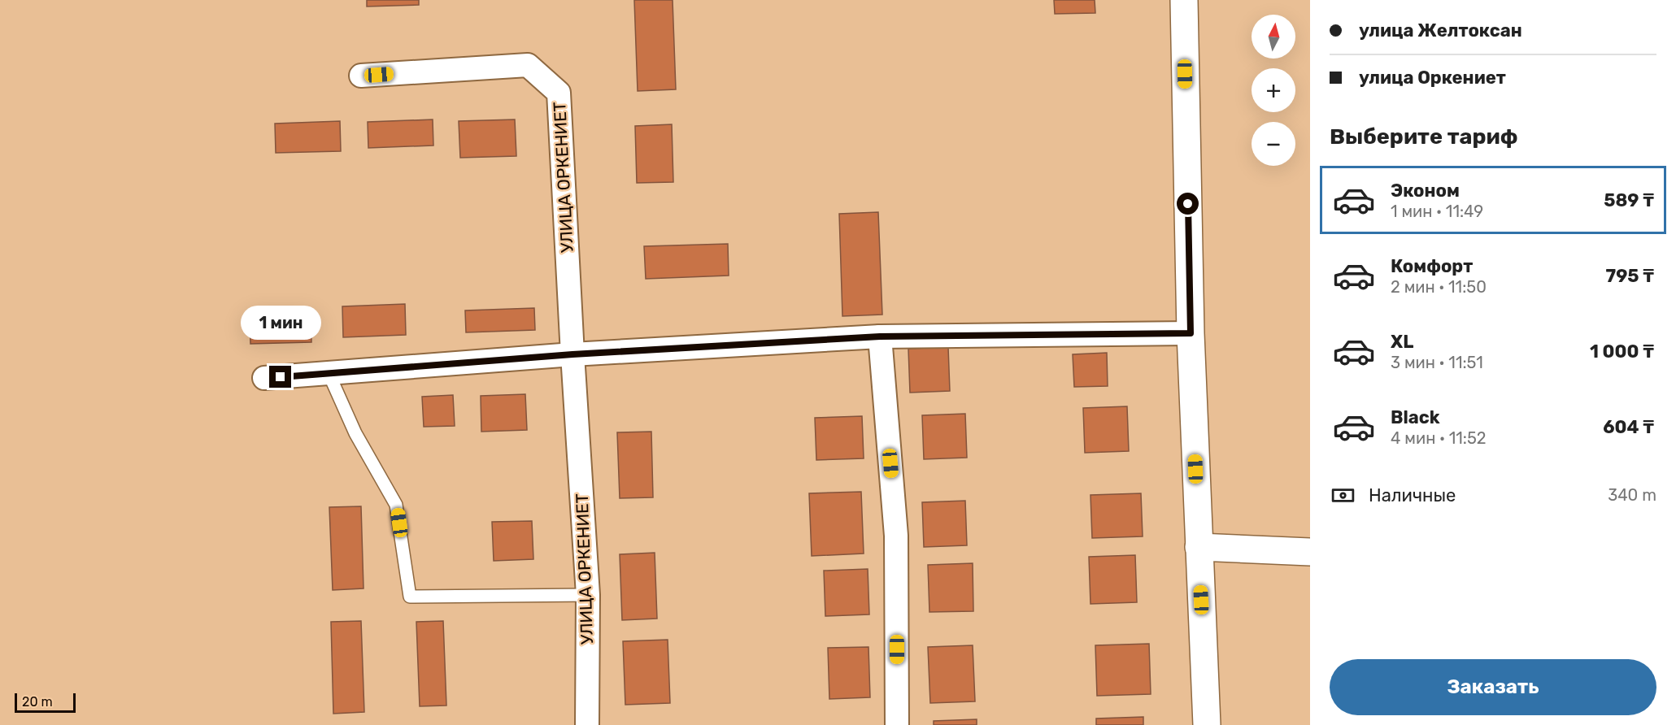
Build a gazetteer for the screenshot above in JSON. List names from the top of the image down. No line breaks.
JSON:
{"streets":{"street":["УЛИЦА ОРКЕНИЕТ"]},"scale_bar":"20 m","north":"top","page":{"banner":["улица Желтоксан","улица Оркениет"],"map_buttons":["+","−"],"heading":"Выберите тариф","list":[{"name":"Эконом","note":"1 мин · 11:49","value":"589 ₸"},{"name":"Комфорт","note":"2 мин · 11:50","value":"795 ₸"},{"name":"XL","note":"3 мин · 11:51","value":"1 000 ₸"},{"name":"Black","note":"4 мин · 11:52","value":"604 ₸"}],"bubble":"1 мин","pay":["Наличные","340 m"],"buttons":"Заказать","scale":"20 m"}}
